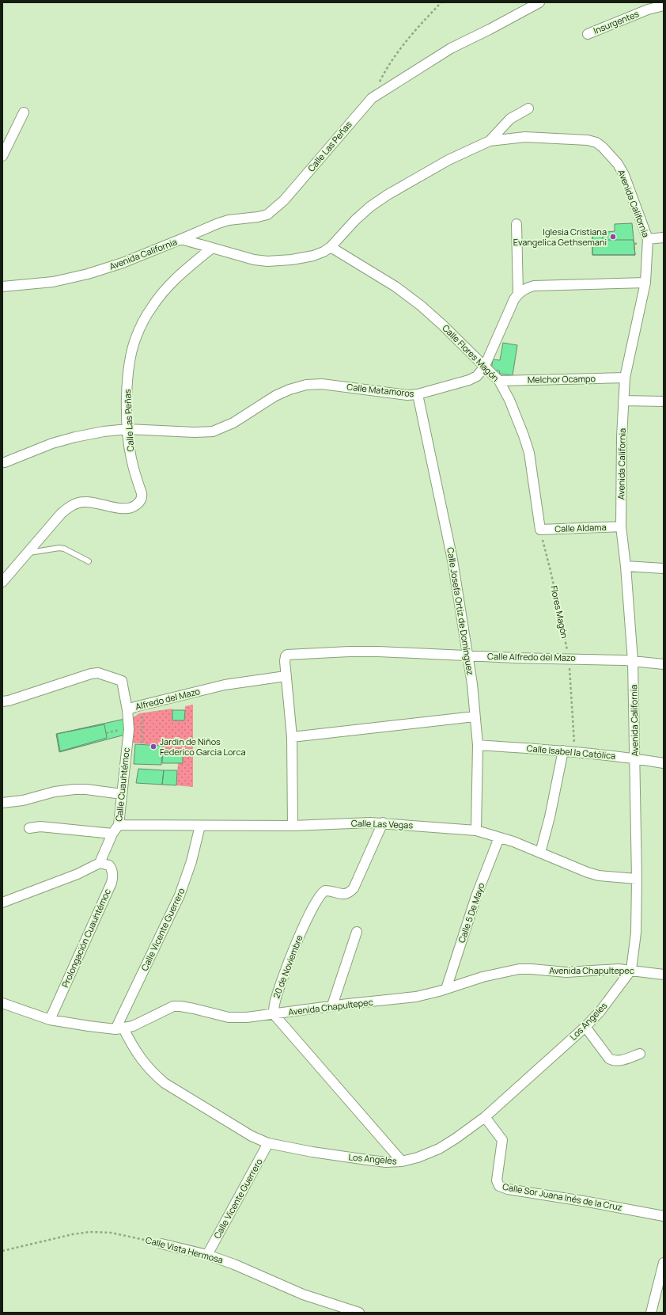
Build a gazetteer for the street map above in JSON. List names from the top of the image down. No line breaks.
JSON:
{"streets":{"street":["Insurgentes","Calle Las Peñas","Avenida California","Calle Flores Magón","Melchor Ocampo","Calle Matamoros","Calle Aldama","Calle Josefa Ortiz de Domínguez","Calle Alfredo del Mazo","Alfredo del Mazo","Calle Isabel la Católica","Calle Cuauhtémoc","Calle Las Vegas","Calle 5 De Mayo","Calle Vicente Guerrero","Prolongación Cuauhtémoc","20 de Noviembre","Avenida Chapultepec","Los Angeles","Calle Sor Juana Inés de la Cruz","Calle Vista Hermosa"],"path":["Flores Magón"]},"crossings":[["Calle Las Peñas","Avenida California"],["Calle Las Peñas","Calle Matamoros"],["Avenida California","Calle Flores Magón"],["Avenida California","Melchor Ocampo"],["Avenida California","Calle Aldama"],["Avenida California","Calle Alfredo del Mazo"],["Avenida California","Calle Isabel la Católica"],["Avenida California","Calle Las Vegas"],["Avenida California","Avenida Chapultepec"],["Avenida California","Los Angeles"],["Calle Flores Magón","Melchor Ocampo"],["Calle Flores Magón","Calle Matamoros"],["Calle Flores Magón","Calle Aldama"],["Calle Flores Magón","Flores Magón"],["Calle Matamoros","Calle Josefa Ortiz de Domínguez"],["Calle Aldama","Flores Magón"],["Calle Josefa Ortiz de Domínguez","Calle Alfredo del Mazo"],["Calle Josefa Ortiz de Domínguez","Calle Isabel la Católica"],["Calle Josefa Ortiz de Domínguez","Calle Las Vegas"],["Flores Magón","Calle Alfredo del Mazo"],["Flores Magón","Calle Isabel la Católica"],["Calle Alfredo del Mazo","Alfredo del Mazo"],["Alfredo del Mazo","Calle Cuauhtémoc"],["Calle Cuauhtémoc","Calle Las Vegas"],["Calle Cuauhtémoc","Prolongación Cuauhtémoc"],["Calle Las Vegas","Calle 5 De Mayo"],["Calle Las Vegas","Calle Vicente Guerrero"],["Calle Las Vegas","20 de Noviembre"],["Calle 5 De Mayo","Avenida Chapultepec"],["Calle Vicente Guerrero","Avenida Chapultepec"],["Calle Vicente Guerrero","Los Angeles"],["Calle Vicente Guerrero","Calle Vista Hermosa"],["Prolongación Cuauhtémoc","Avenida Chapultepec"],["20 de Noviembre","Avenida Chapultepec"],["Avenida Chapultepec","Los Angeles"],["Los Angeles","Calle Sor Juana Inés de la Cruz"]],"places":["Iglesia Cristiana Evangelica Gethsemani","Jardin de Niños Federico Garcia Lorca"]}
